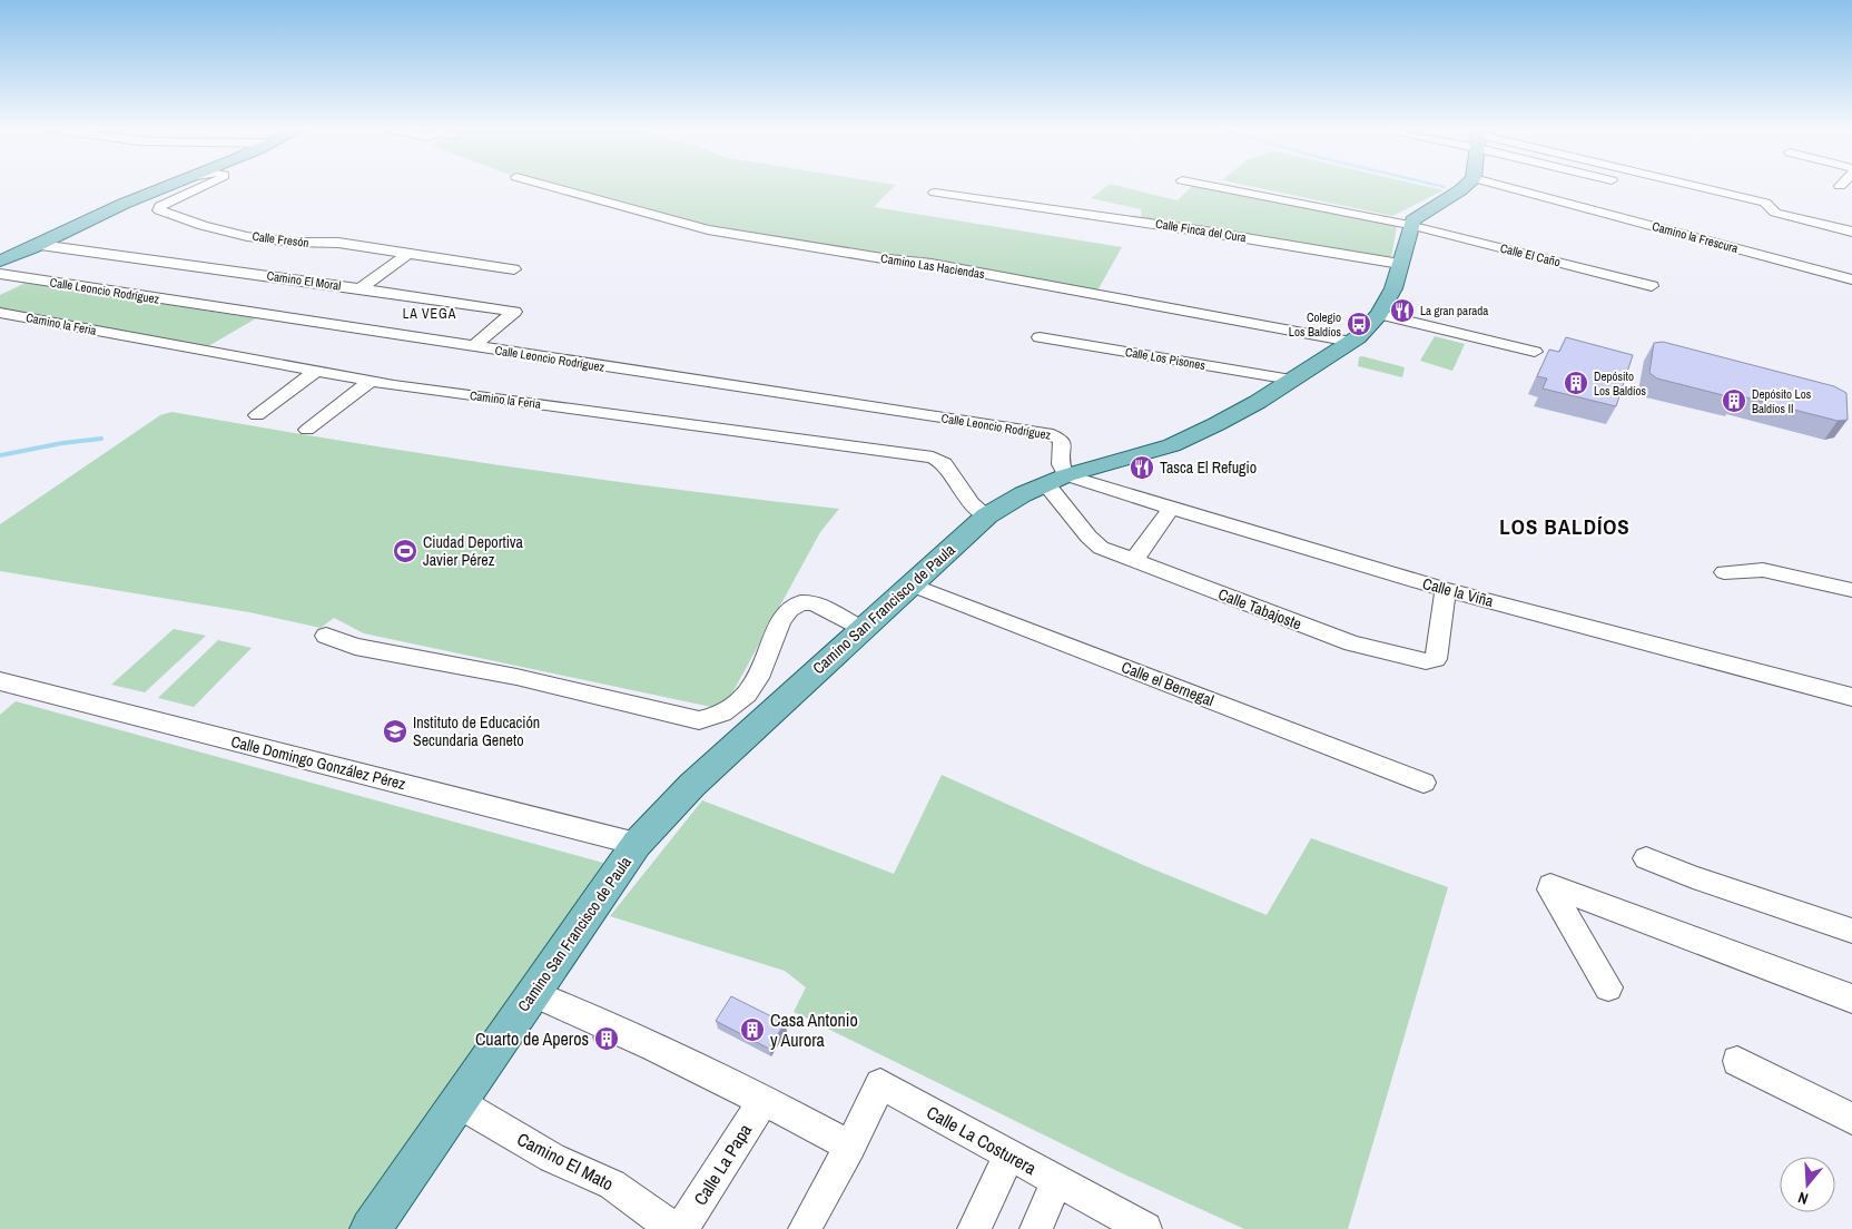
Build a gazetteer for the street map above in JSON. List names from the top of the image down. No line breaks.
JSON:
{"streets":{"main road":["Camino San Francisco de Paula"],"street":["Calle Finca del Cura","Camino la Frescura","Calle Fresón","Calle El Caño","Camino Las Haciendas","Camino El Moral","Calle Leoncio Rodríguez","Camino la Feria","Calle Los Pisones","Calle la Viña","Calle Tabajoste","Calle el Bernegal","Calle Domingo González Pérez","Calle La Costurera","Camino El Mato","Calle La Papa"]},"crossings":[["Calle Finca del Cura","Camino San Francisco de Paula"],["Calle El Caño","Camino San Francisco de Paula"],["Camino Las Haciendas","Camino San Francisco de Paula"],["Camino El Moral","Calle Leoncio Rodríguez"],["Calle Leoncio Rodríguez","Calle la Viña"],["Calle Leoncio Rodríguez","Camino San Francisco de Paula"],["Calle Leoncio Rodríguez","Calle Tabajoste"],["Camino la Feria","Camino San Francisco de Paula"],["Calle Los Pisones","Camino San Francisco de Paula"],["Calle la Viña","Camino San Francisco de Paula"],["Calle la Viña","Calle Tabajoste"],["Camino San Francisco de Paula","Calle Tabajoste"],["Camino San Francisco de Paula","Calle el Bernegal"],["Camino San Francisco de Paula","Calle Domingo González Pérez"],["Camino San Francisco de Paula","Camino El Mato"],["Camino El Mato","Calle La Papa"]],"districts":["LA VEGA","LOS BALDÍOS"],"places":{"restaurant":["La gran parada","Tasca El Refugio"],"bus stop":["Colegio Los Baldíos"],"building":["Depósito Los Baldíos","Depósito Los Baldíos II","Casa Antonio y Aurora","Cuarto de Aperos"],"sports":["Ciudad Deportiva Javier Pérez"],"school or university":["Instituto de Educación Secundaria Geneto"]},"north":"bottom"}
